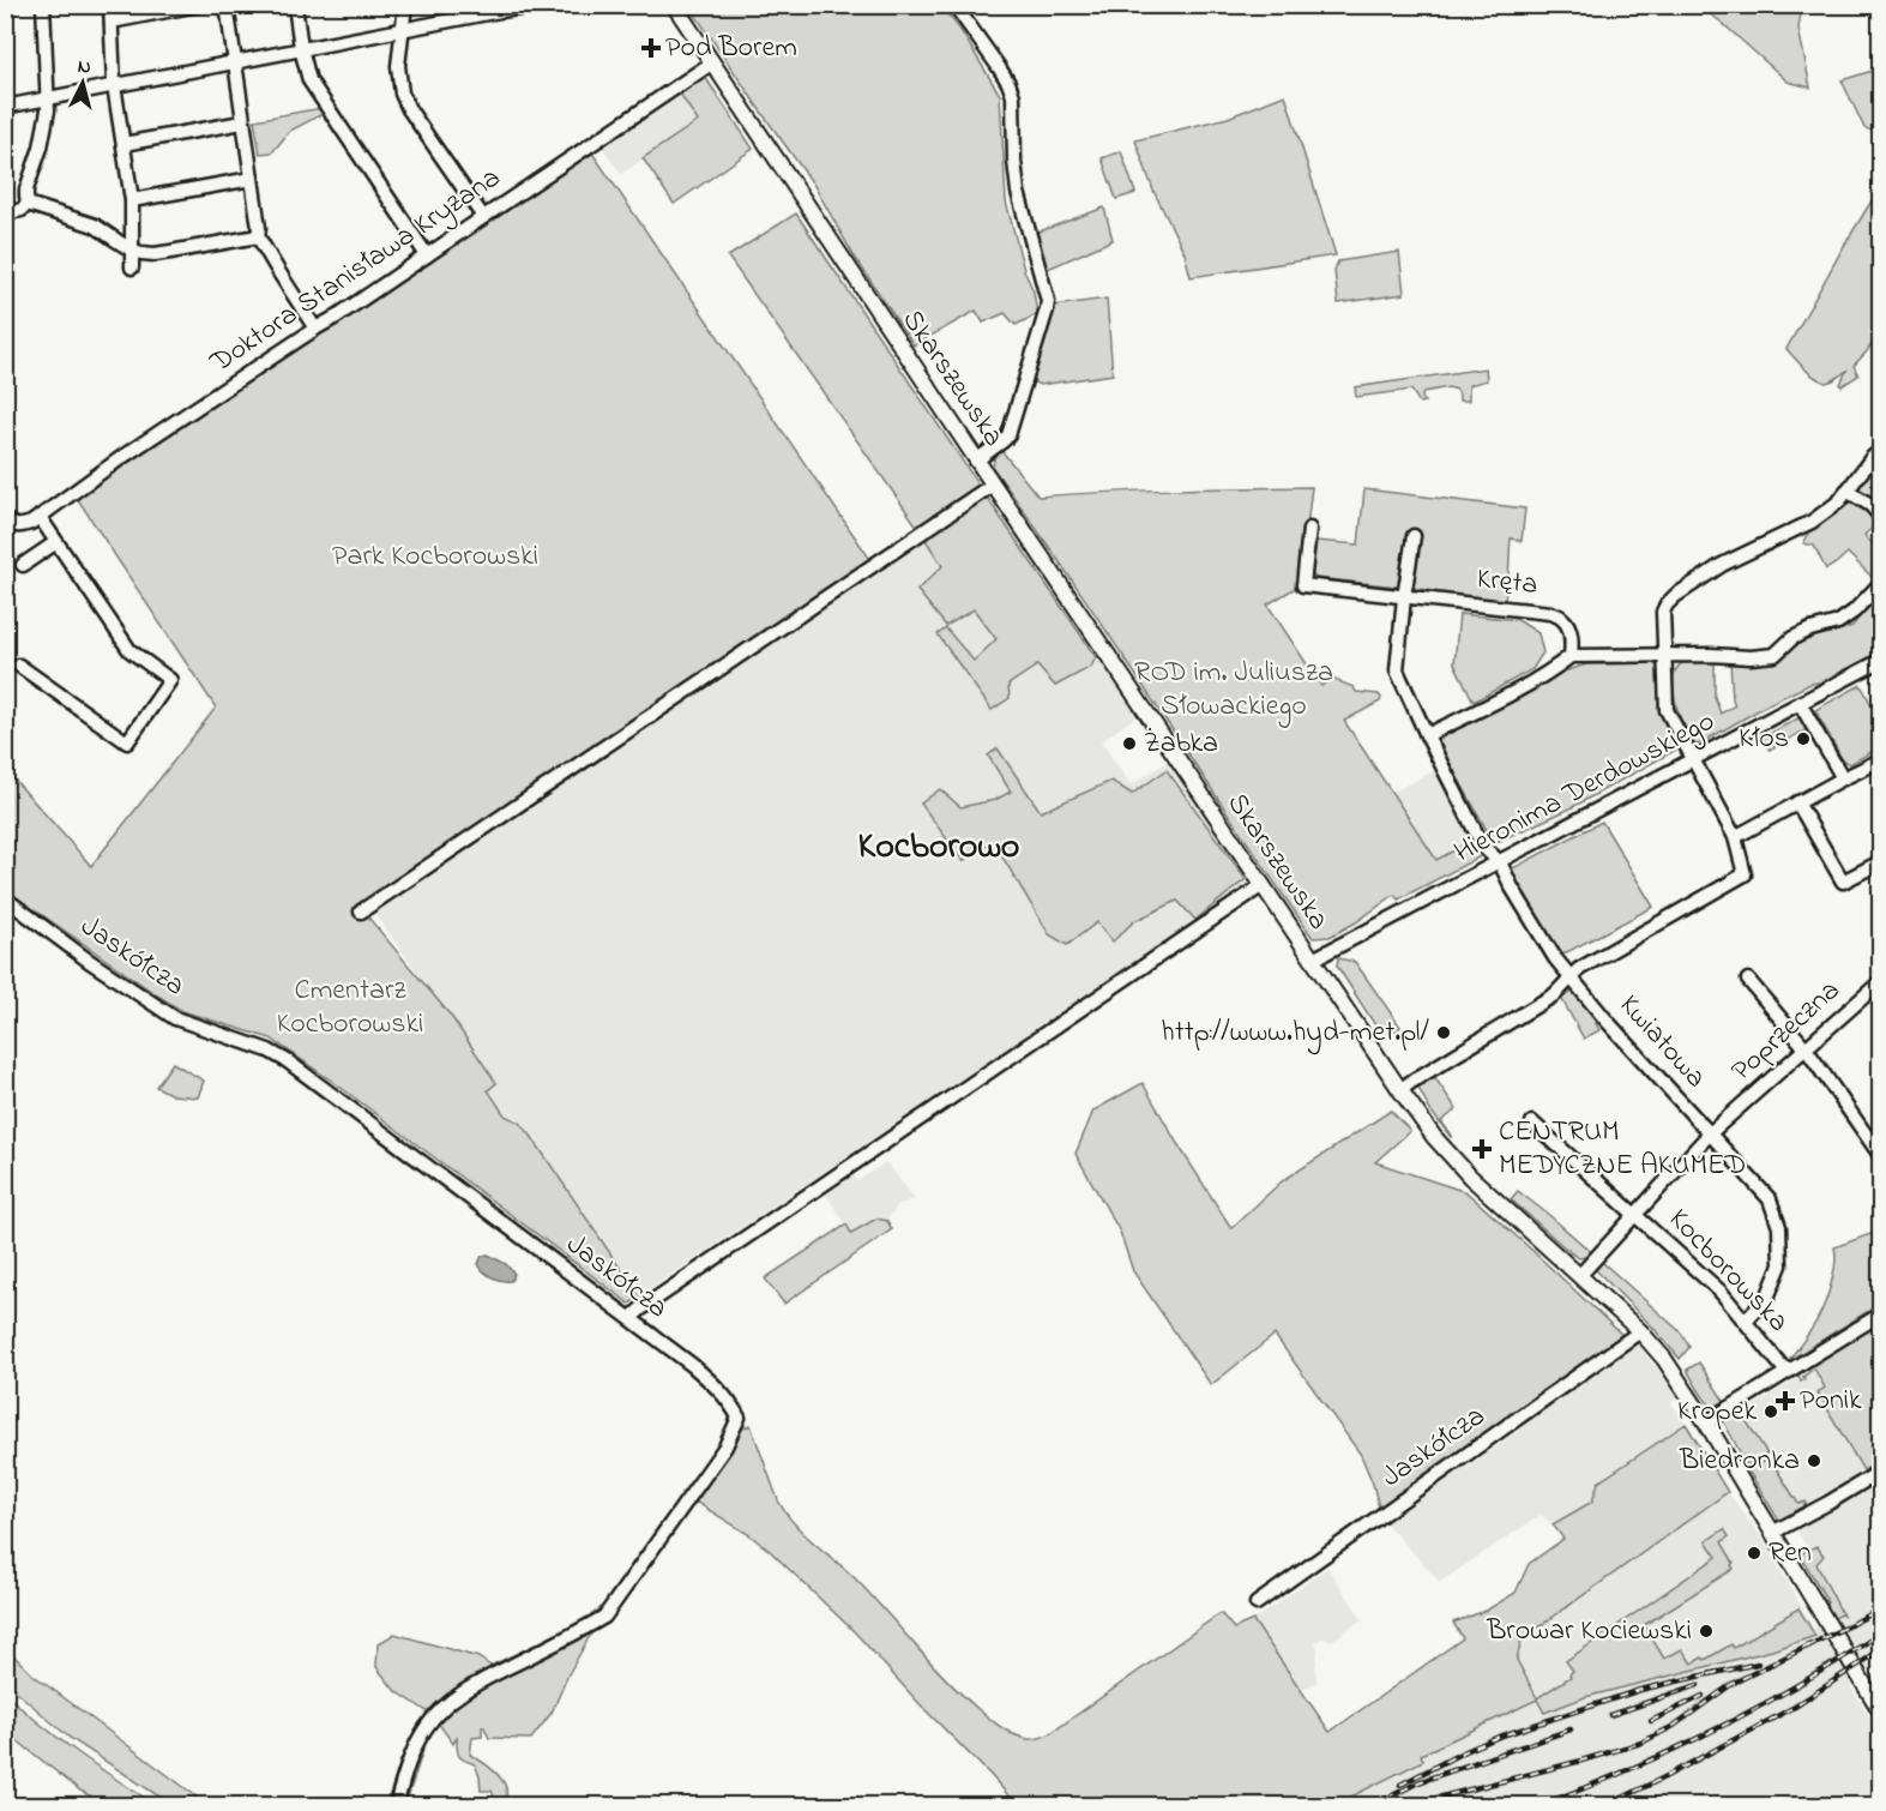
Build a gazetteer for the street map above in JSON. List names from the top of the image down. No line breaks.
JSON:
{"streets":{"main road":["Skarszewska"],"street":["Doktora Stanisława Kryzana","Kręta","Hieronima Derdowskiego","Jaskółcza","Poprzeczna","Kwiatowa","Kocborowska"]},"crossings":[["Doktora Stanisława Kryzana","Skarszewska"],["Skarszewska","Hieronima Derdowskiego"],["Skarszewska","Jaskółcza"],["Skarszewska","Poprzeczna"],["Hieronima Derdowskiego","Kwiatowa"],["Poprzeczna","Kwiatowa"],["Poprzeczna","Kocborowska"],["Kwiatowa","Kocborowska"]],"districts":["Kocborowo"],"parks":["Park Kocborowski","ROD im. Juliusza Słowackiego","Cmentarz Kocborowski"],"places":{"health":["Pod Borem","CENTRUM MEDYCZNE AKUMED","Ponik"],"other":["Kłos","Żabka","http://www.hyd-met.pl/","Kropek","Biedronka","Ren","Browar Kociewski"]},"north":"top"}
